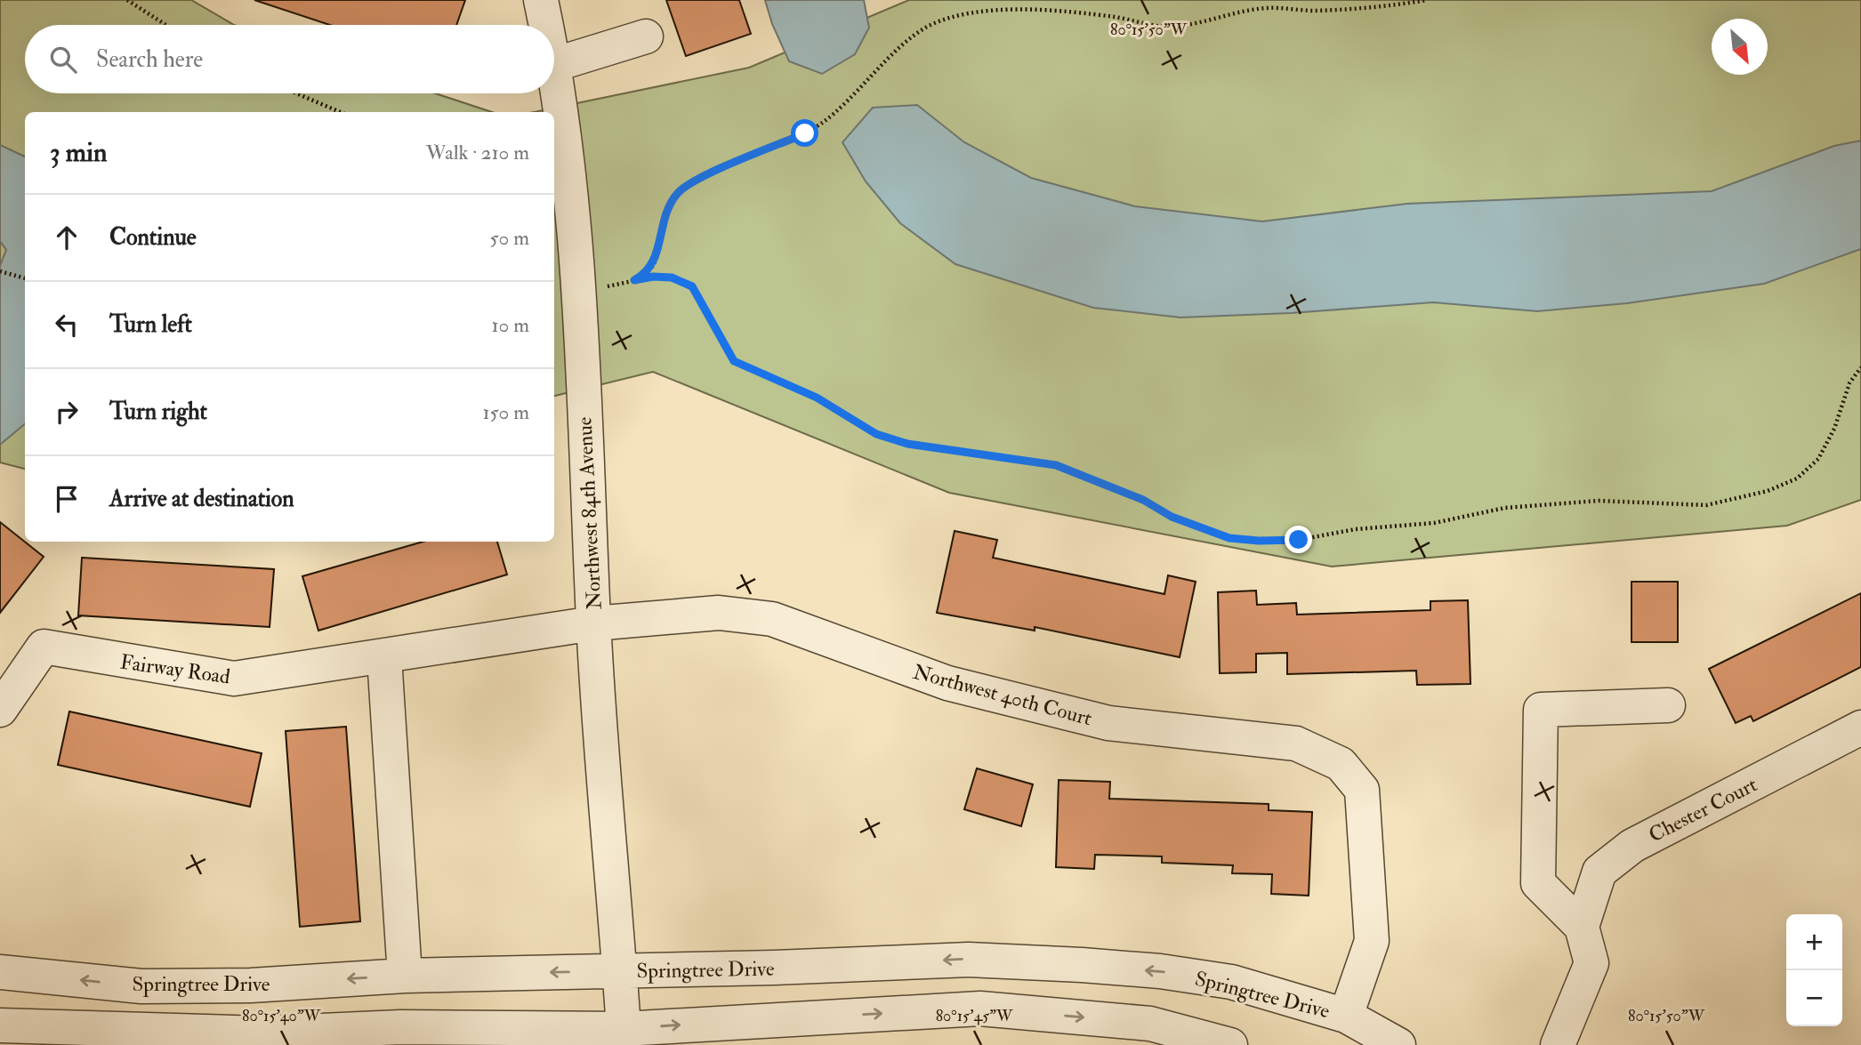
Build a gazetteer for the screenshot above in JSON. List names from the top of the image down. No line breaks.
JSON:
{"streets":{"street":["Northwest 84th Avenue","Fairway Road","Northwest 40th Court","Chester Court","Springtree Drive"]},"crossings":[["Northwest 84th Avenue","Fairway Road"],["Northwest 84th Avenue","Northwest 40th Court"],["Northwest 84th Avenue","Springtree Drive"],["Fairway Road","Northwest 40th Court"],["Northwest 40th Court","Springtree Drive"]],"north":"bottom right","page":{"search":"Search here","heading":["3 min","Walk · 210 m"],"list":[["Continue","50 m"],["Turn left","10 m"],["Turn right","150 m"],"Arrive at destination"],"map_buttons":["+","−"]},"coordinates":["80°15'50\"W","80°15'40\"W","80°15'45\"W"]}
